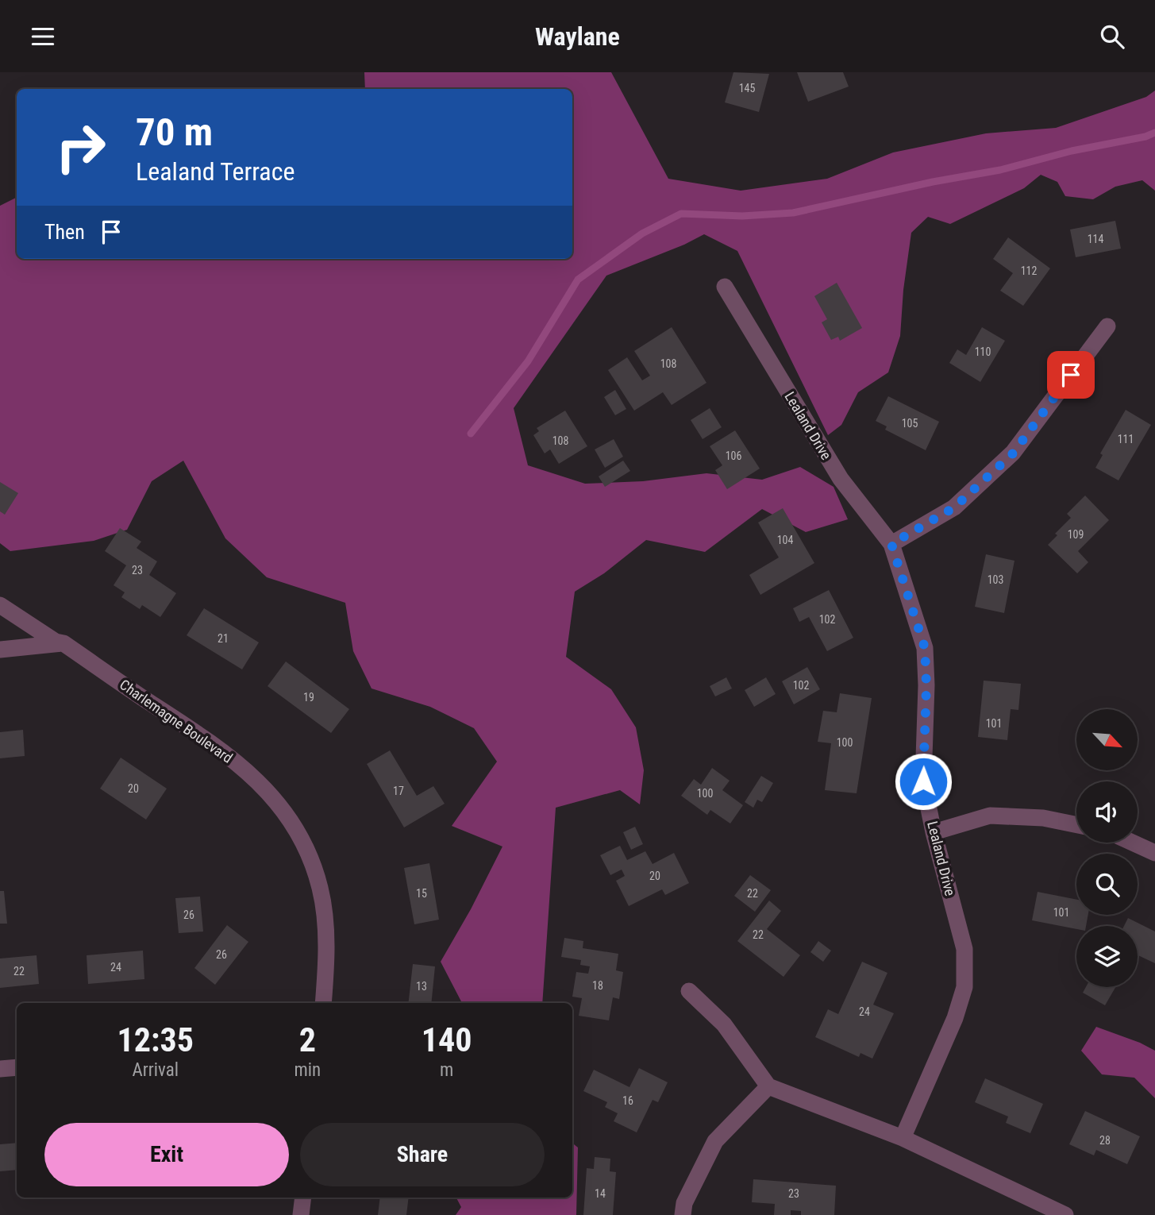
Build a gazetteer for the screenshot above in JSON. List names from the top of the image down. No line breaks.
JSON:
{"streets":{"street":["Lealand Drive","Charlemagne Boulevard"]},"house_numbers":["145","114","112","110","108","105","111","108","106","109","104","23","103","102","21","102","19","101","100","20","17","100","20","15","22","101","26","22","26","24","22","18","13","24","16","28","14","23"],"north":"bottom right","page":{"header":"Waylane","turn":["70 m","Lealand Terrace"],"then":"Then","eta":["12:35","Arrival","2","min","140","m"],"buttons":["Exit","Share"]}}
